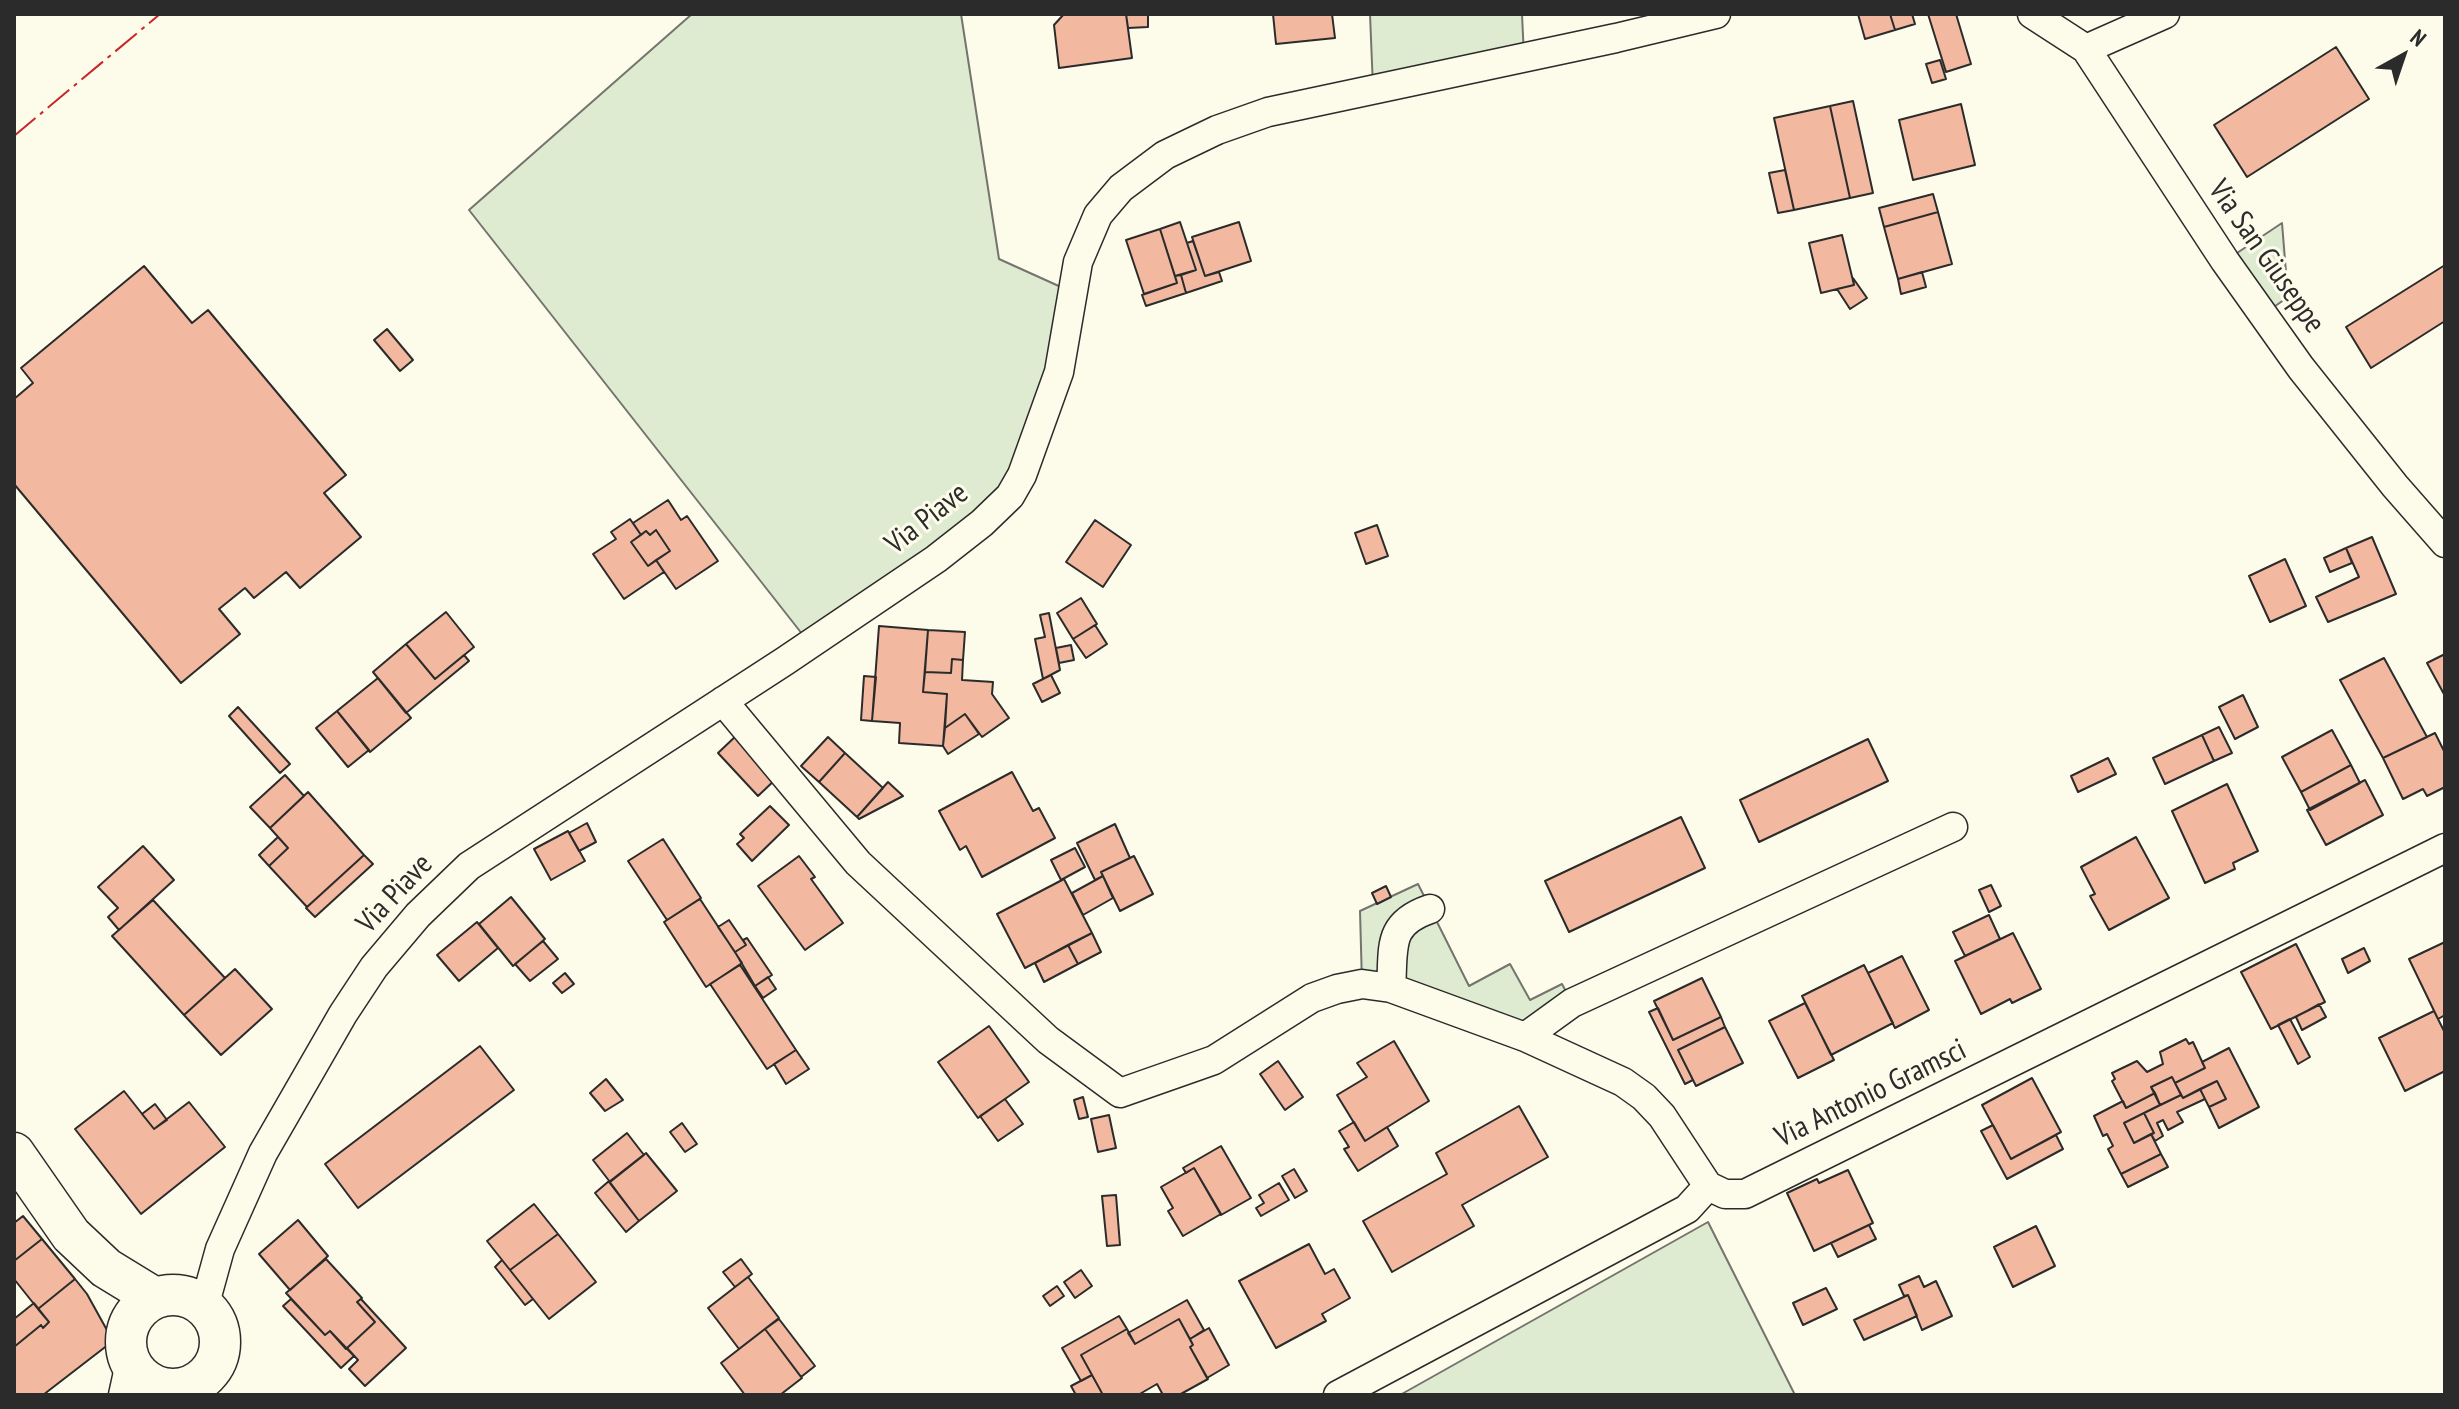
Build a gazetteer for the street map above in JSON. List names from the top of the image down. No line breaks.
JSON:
{"streets":{"street":["Via San Giuseppe","Via Piave","Via Antonio Gramsci"]},"north":"top right"}
